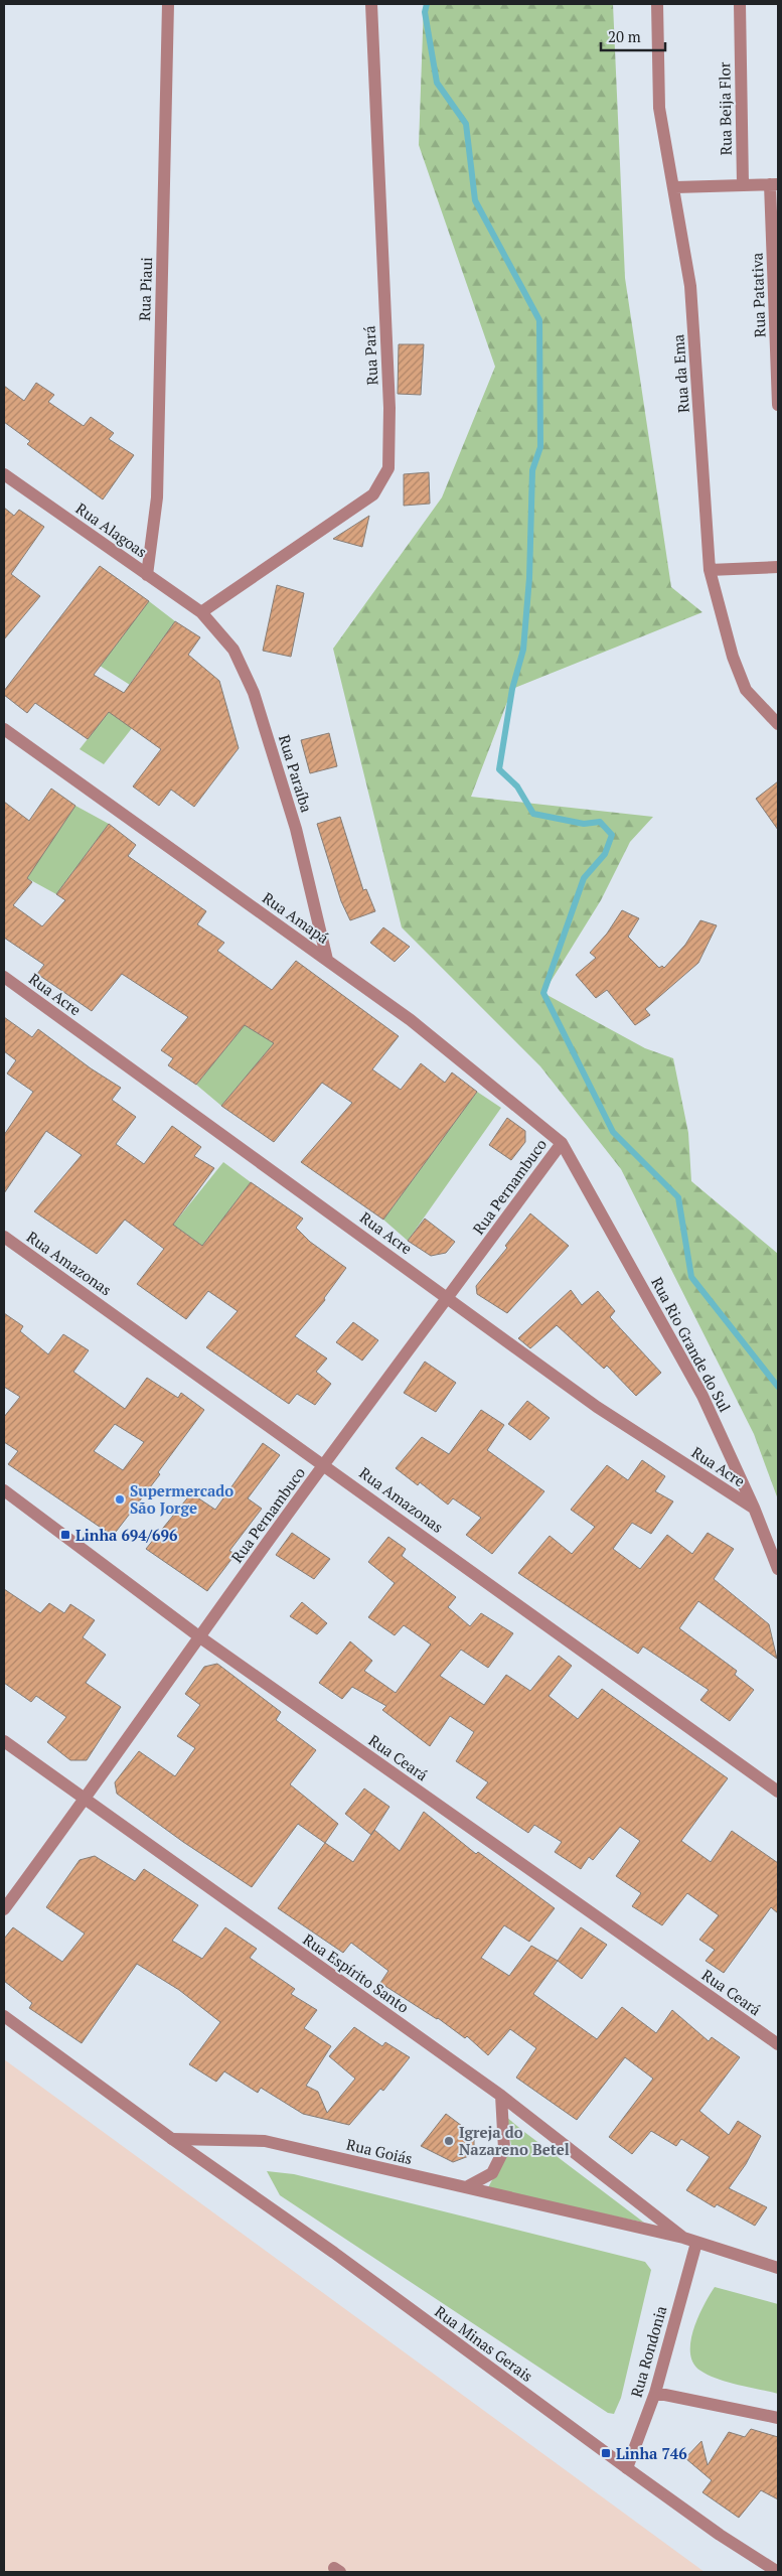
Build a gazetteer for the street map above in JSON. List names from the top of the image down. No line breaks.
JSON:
{"streets":{"street":["Rua Beija Flor","Rua Piaui","Rua Patativa","Rua Pará","Rua da Ema","Rua Alagoas","Rua Paraíba","Rua Amapá","Rua Acre","Rua Pernambuco","Rua Amazonas","Rua Rio Grande do Sul","Rua Ceará","Rua Espírito Santo","Rua Goiás","Rua Minas Gerais","Rua Rondonia"]},"crossings":[["Rua Piaui","Rua Alagoas"],["Rua Pará","Rua Alagoas"],["Rua Pará","Rua Paraíba"],["Rua Alagoas","Rua Paraíba"],["Rua Paraíba","Rua Amapá"],["Rua Amapá","Rua Pernambuco"],["Rua Amapá","Rua Rio Grande do Sul"],["Rua Acre","Rua Pernambuco"],["Rua Acre","Rua Rio Grande do Sul"],["Rua Pernambuco","Rua Amazonas"],["Rua Pernambuco","Rua Rio Grande do Sul"],["Rua Pernambuco","Rua Ceará"],["Rua Pernambuco","Rua Espírito Santo"],["Rua Espírito Santo","Rua Goiás"],["Rua Goiás","Rua Minas Gerais"],["Rua Goiás","Rua Rondonia"],["Rua Minas Gerais","Rua Rondonia"]],"places":{"other":["Supermercado São Jorge","Igreja do Nazareno Betel"],"transit":["Linha 694/696","Linha 746"]},"scale_bar":"20 m"}
